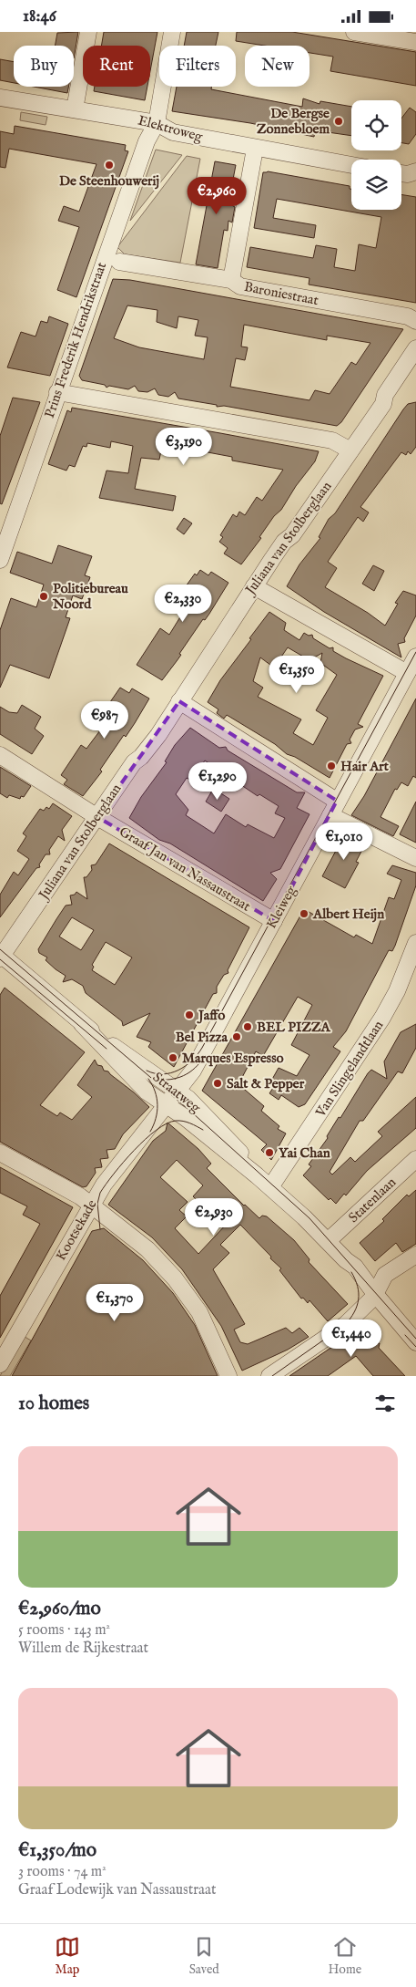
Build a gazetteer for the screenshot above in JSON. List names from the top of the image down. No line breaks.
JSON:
{"streets":{"street":["Elektroweg","Baroniestraat","Prins Frederik Hendrikstraat","Juliana van Stolberglaan","Graaf Jan van Nassaustraat","Kleiweg","Van Slingelandtlaan","Straatweg","Statenlaan","Kootsekade"]},"crossings":[["Elektroweg","Prins Frederik Hendrikstraat"],["Juliana van Stolberglaan","Graaf Jan van Nassaustraat"],["Juliana van Stolberglaan","Straatweg"],["Graaf Jan van Nassaustraat","Kleiweg"],["Kleiweg","Straatweg"],["Kleiweg","Kootsekade"],["Van Slingelandtlaan","Straatweg"],["Straatweg","Statenlaan"],["Straatweg","Kootsekade"]],"places":["De Bergse Zonnebloem","De Steenhouwerij","Politiebureau Noord","Hair Art","Albert Heijn","Jaffo","BEL PIZZA","Bel Pizza","Marques Espresso","Salt & Pepper","Yai Chan"],"page":{"status":"18:46","chip":["Buy","Rent","Filters","New"],"price":["€2,960","€3,190","€2,330","€1,350","€987","€1,290","€1,010","€2,930","€1,370","€1,440"],"heading":"10 homes","list":[{"name":"€2,960/mo","note":"5 rooms · 143 m² · Willem de Rijkestraat"},{"name":"€1,350/mo","note":"3 rooms · 74 m² · Graaf Lodewijk van Nassaustraat"}],"tabs":["Map","Saved","Home"]}}
